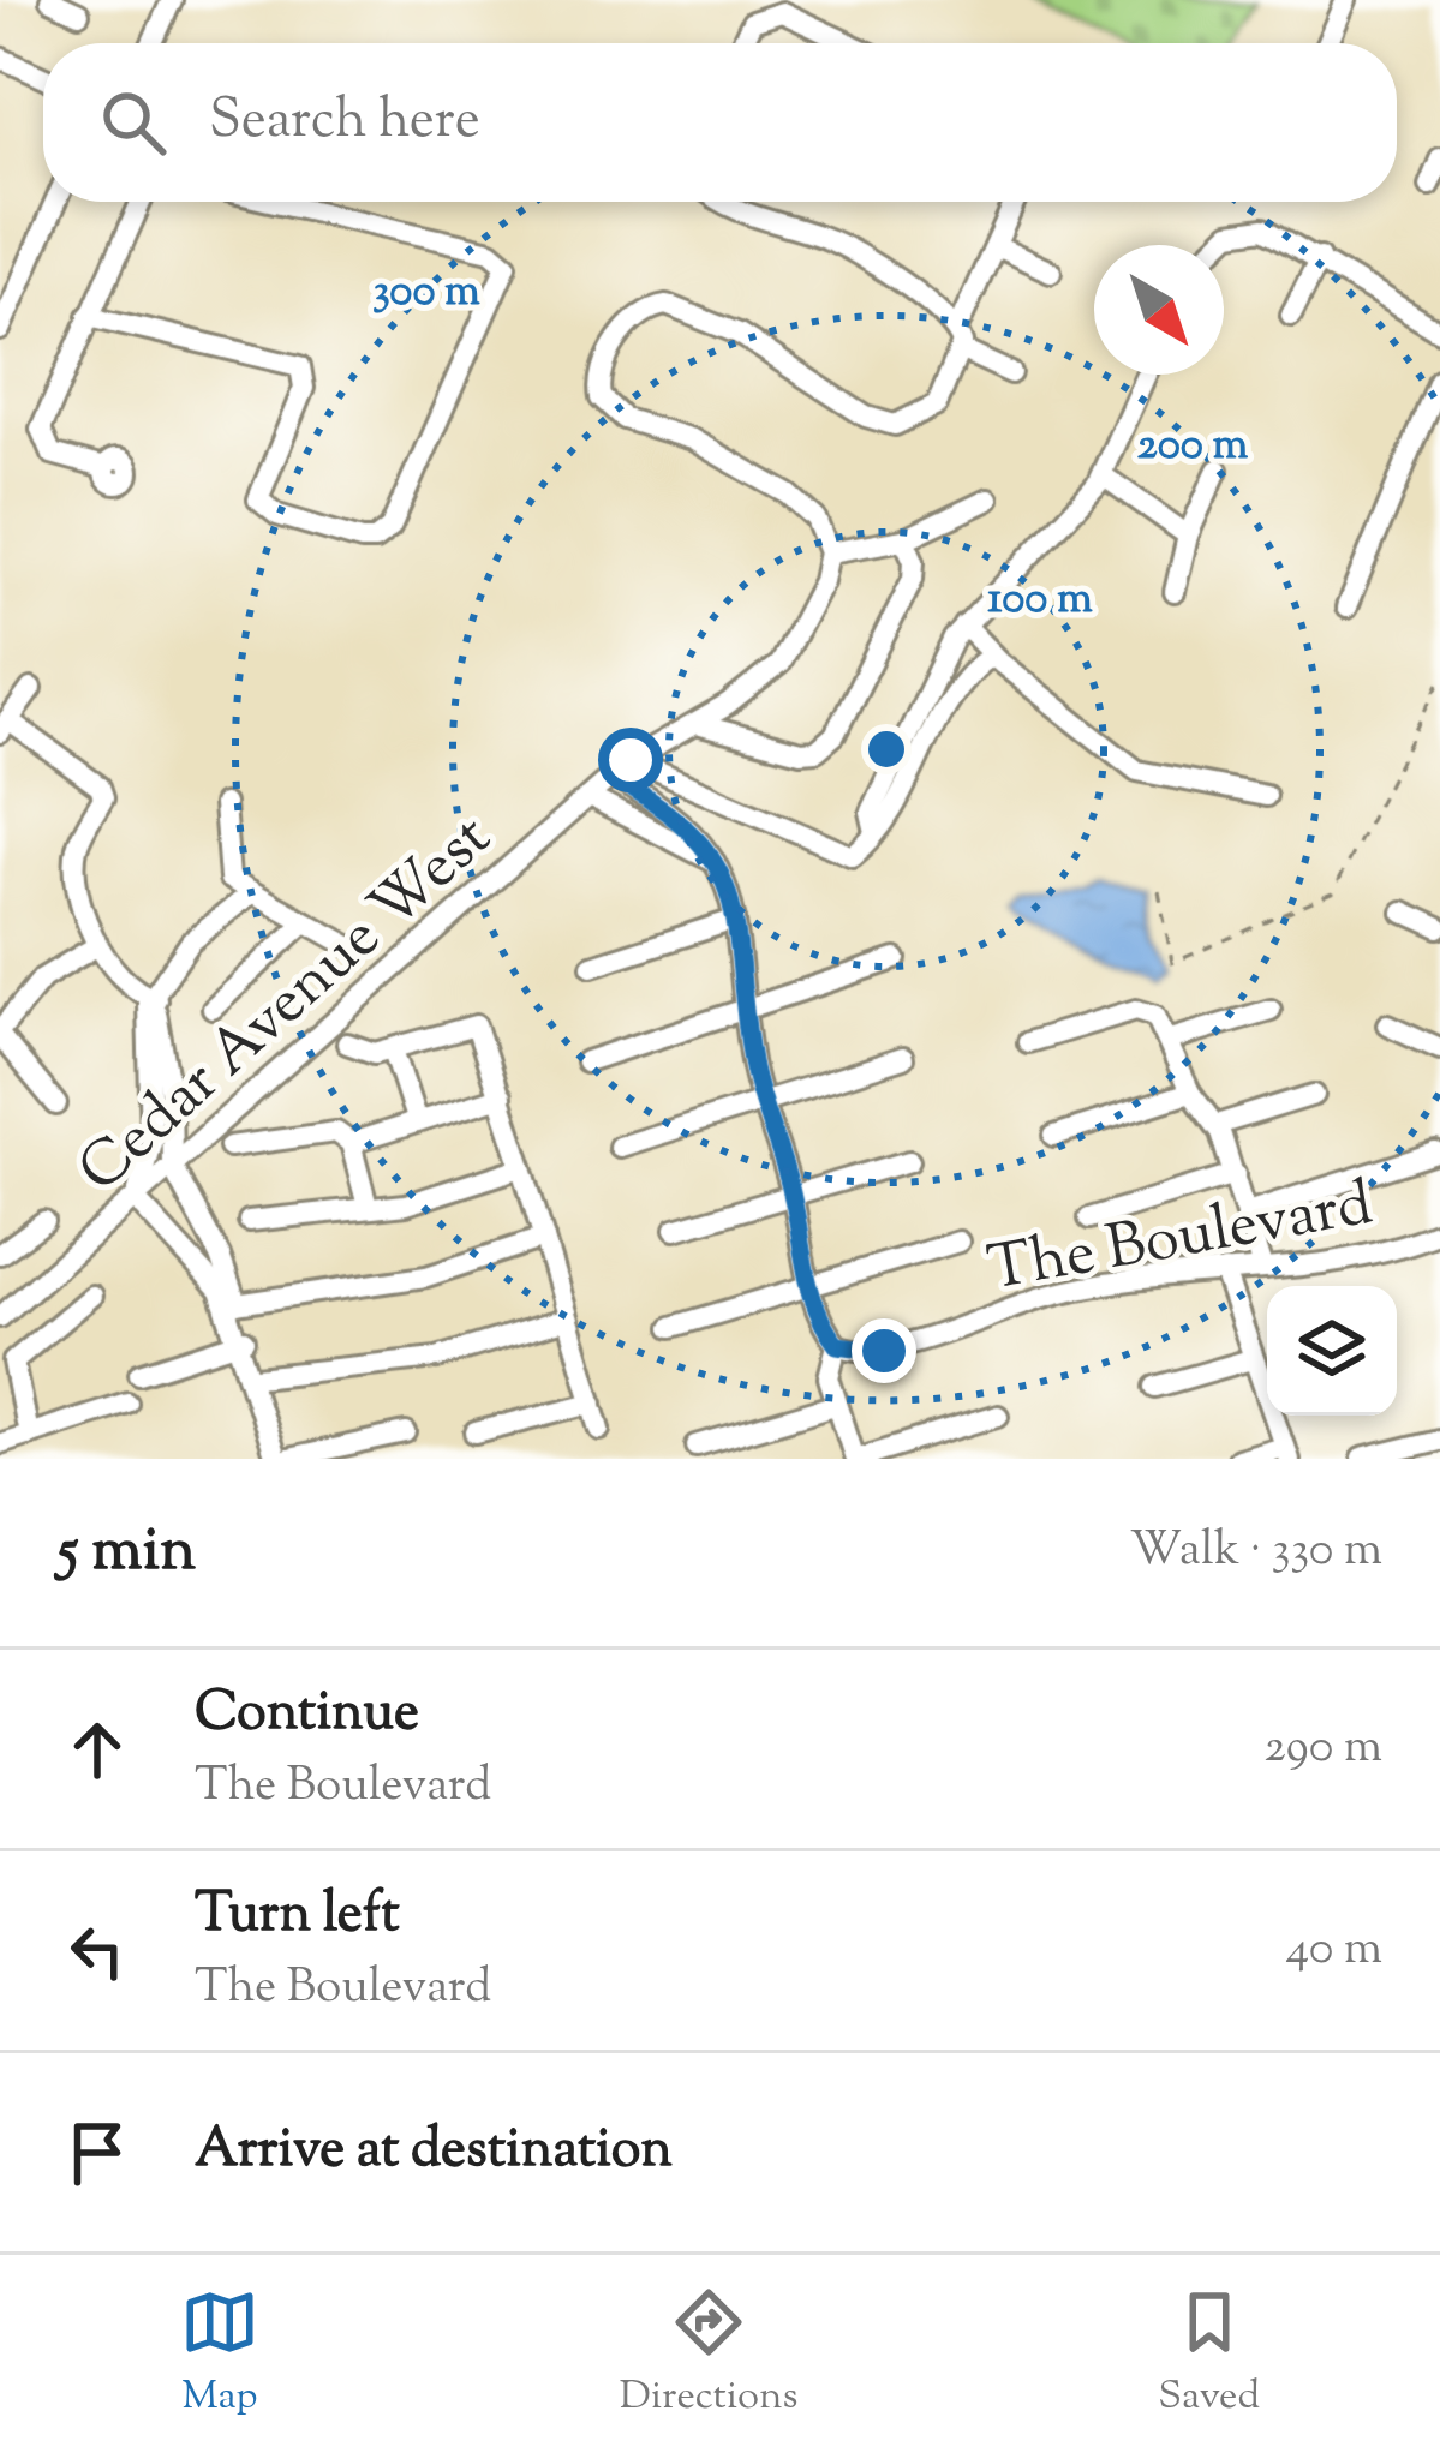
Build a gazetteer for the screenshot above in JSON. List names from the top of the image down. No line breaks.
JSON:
{"streets":{"street":["Cedar Avenue West","The Boulevard"]},"north":"bottom right","page":{"search":"Search here","heading":["5 min","Walk · 330 m"],"list":[["Continue","The Boulevard","290 m"],["Turn left","The Boulevard","40 m"],"Arrive at destination"],"nav":["Map","Directions","Saved"]},"rings":["300 m","200 m","100 m"]}
